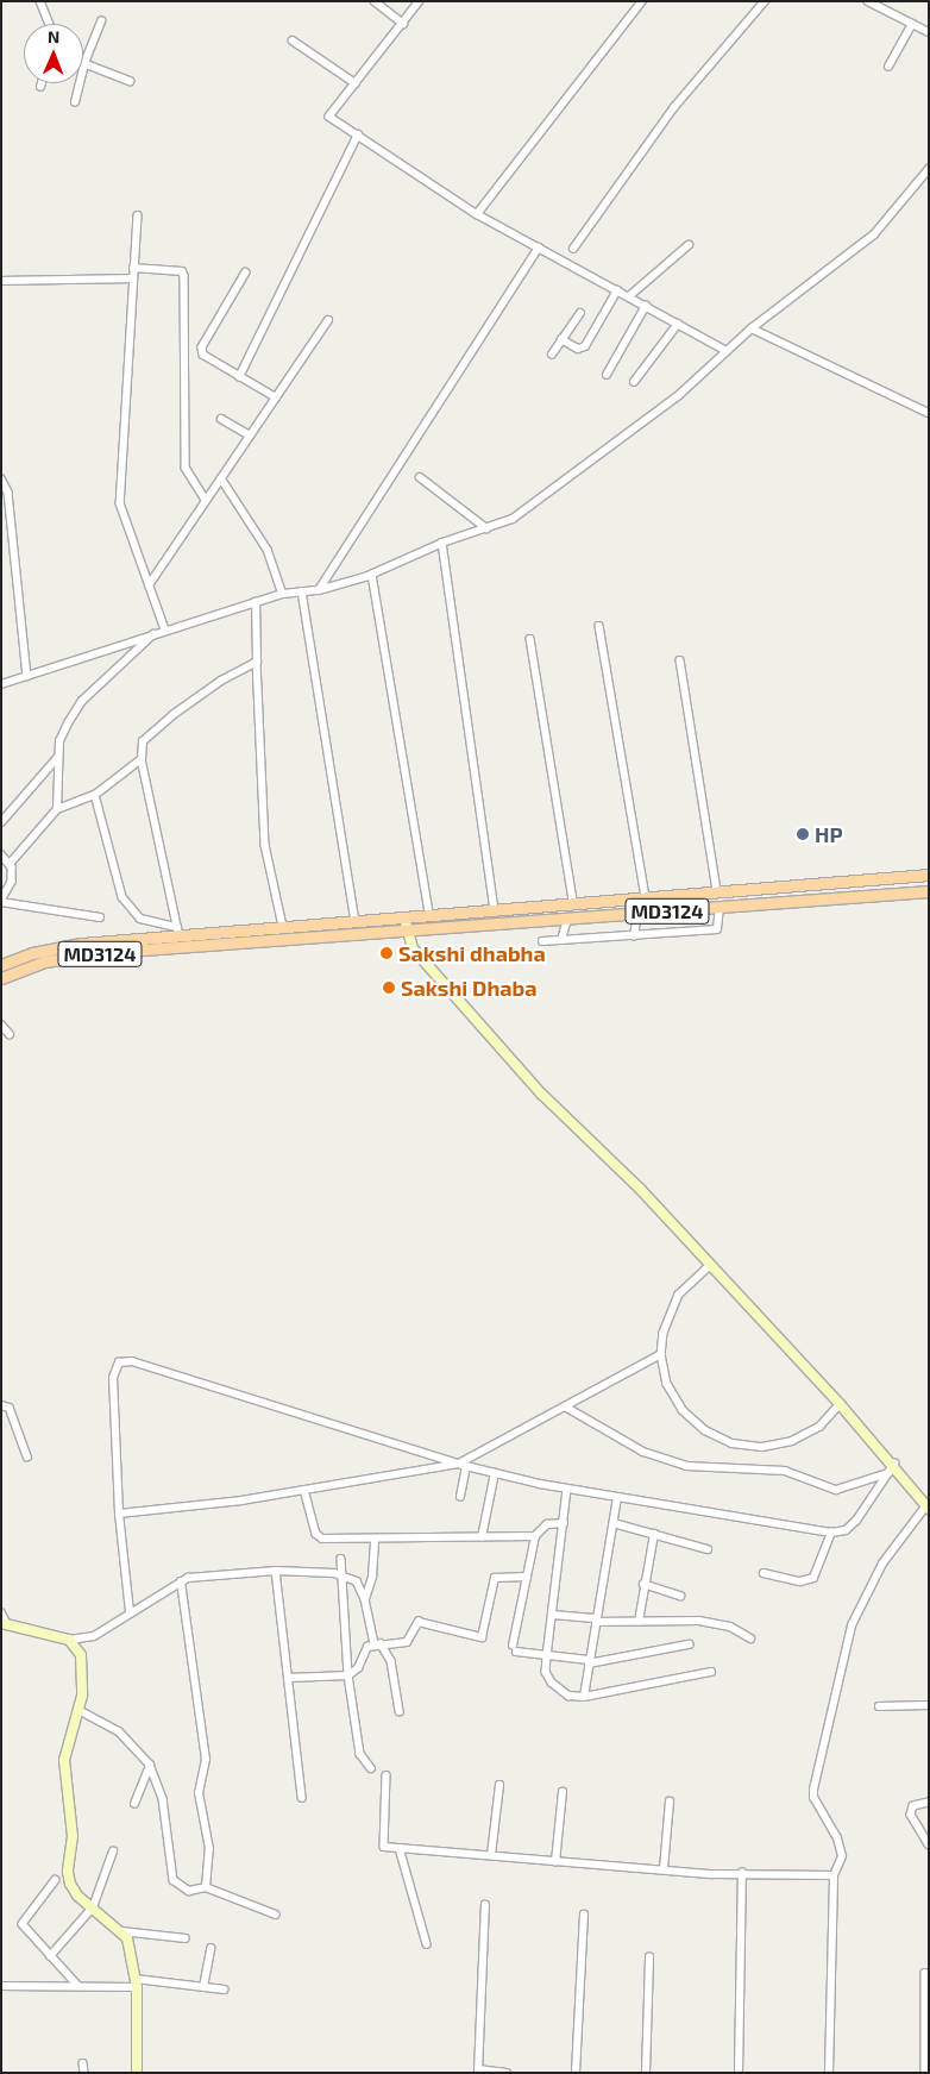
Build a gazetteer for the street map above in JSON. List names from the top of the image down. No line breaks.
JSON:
{"streets":{"main road":["MD3124"]},"places":["HP","Sakshi dhabha","Sakshi Dhaba"],"north":"top"}
